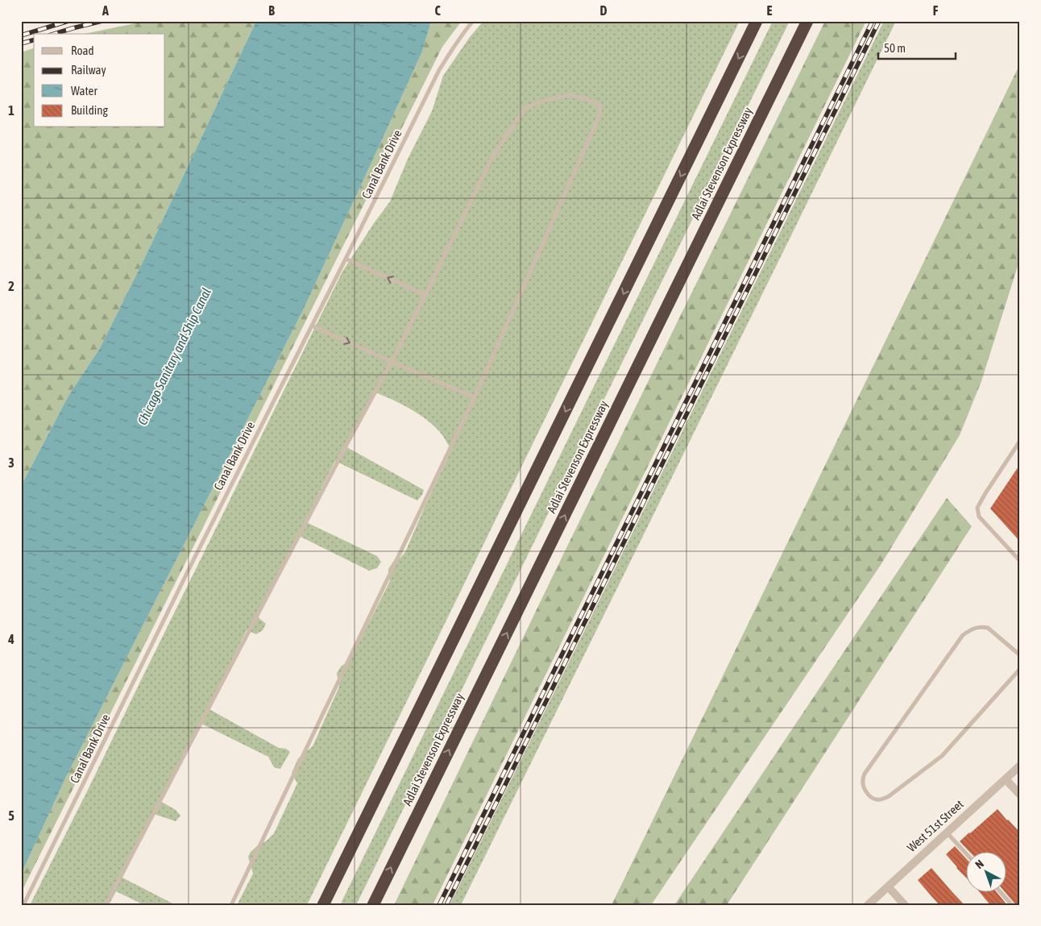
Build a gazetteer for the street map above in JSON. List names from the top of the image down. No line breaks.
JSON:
{"streets":{"highway":["Adlai Stevenson Expressway"],"street":["West 51st Street"],"lane":["Canal Bank Drive"]},"water":["Chicago Sanitary and Ship Canal"],"legend":["Road","Railway","Water","Building"],"scale_bar":"50 m","north":"top left","grid":{"columns":["A","B","C","D","E","F"],"rows":["1","2","3","4","5"]}}
